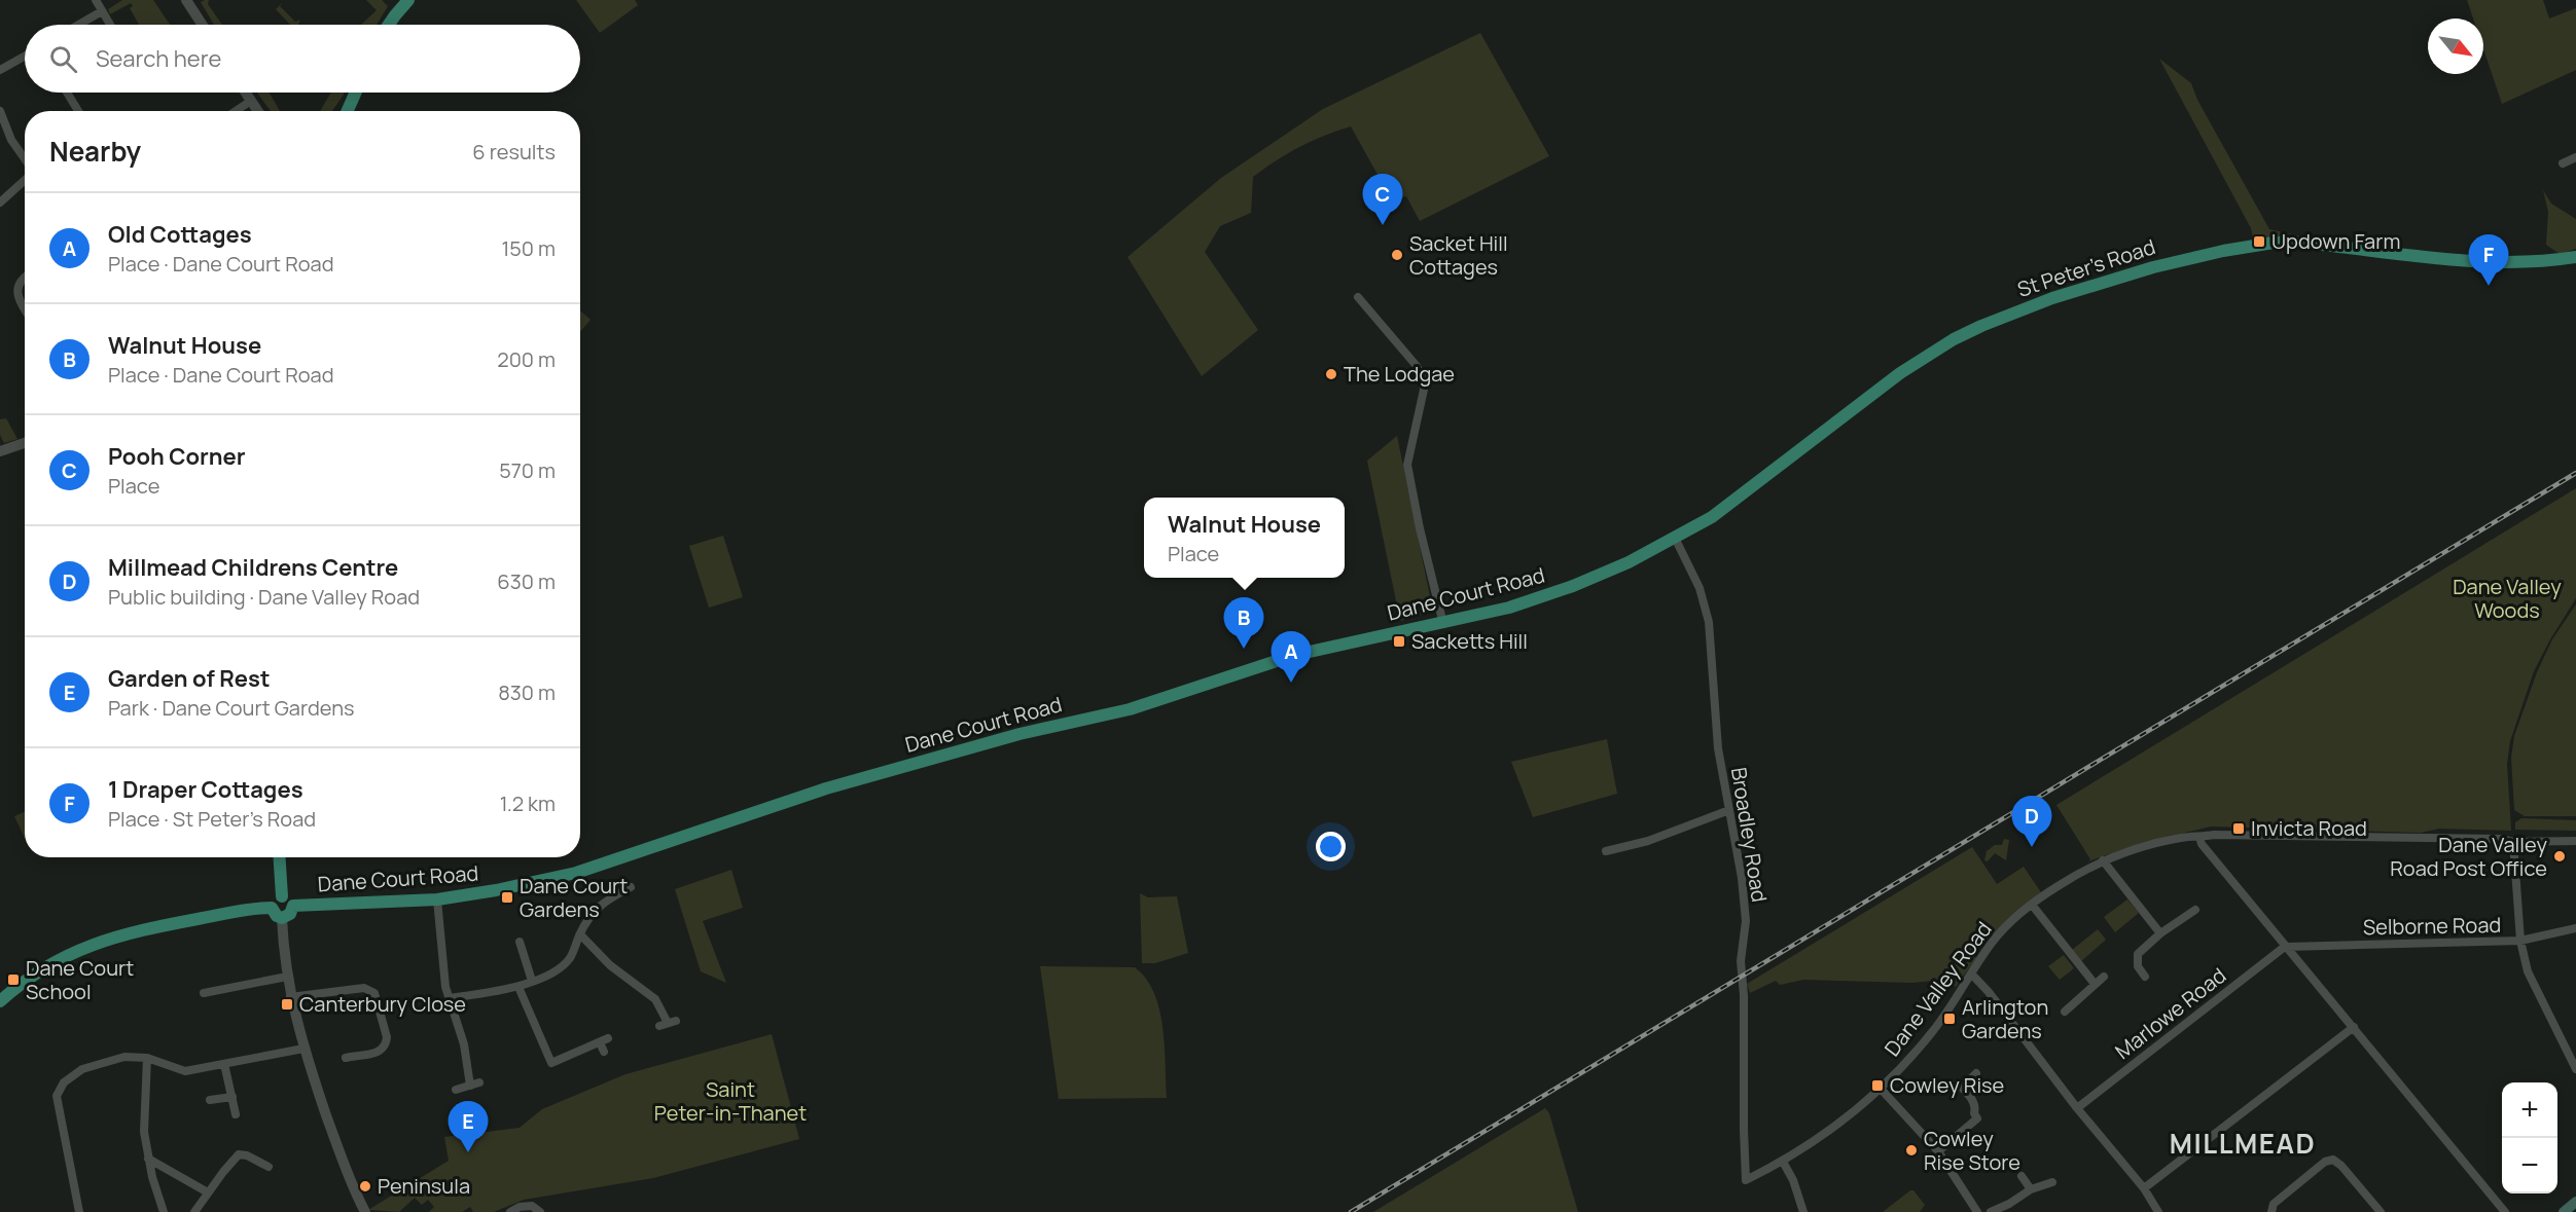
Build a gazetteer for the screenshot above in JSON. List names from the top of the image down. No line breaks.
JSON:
{"streets":{"main road":["St Peter's Road","Dane Court Road"],"street":["Broadley Road","Selborne Road","Dane Valley Road","Marlowe Road"]},"crossings":[["St Peter's Road","Dane Court Road"],["St Peter's Road","Broadley Road"],["Dane Court Road","Broadley Road"],["Broadley Road","Dane Valley Road"],["Selborne Road","Marlowe Road"]],"districts":["MILLMEAD"],"parks":["Dane Valley Woods","Saint Peter-in-Thanet"],"places":{"transit":["Updown Farm","Sacketts Hill","Invicta Road","Dane Court Gardens","Dane Court School","Canterbury Close","Arlington Gardens","Cowley Rise"],"other":["Sacket Hill Cottages","The Lodgae","Dane Valley Road Post Office","Cowley Rise Store","Peninsula"]},"north":"bottom right","page":{"search":"Search here","heading":["Nearby","6 results"],"pins":["C","F","B","A","D","E"],"list":[{"mark":"A","name":"Old Cottages","note":"Place · Dane Court Road","value":"150 m"},{"mark":"B","name":"Walnut House","note":"Place · Dane Court Road","value":"200 m"},{"mark":"C","name":"Pooh Corner","note":"Place","value":"570 m"},{"mark":"D","name":"Millmead Childrens Centre","note":"Public building · Dane Valley Road","value":"630 m"},{"mark":"E","name":"Garden of Rest","note":"Park · Dane Court Gardens","value":"830 m"},{"mark":"F","name":"1 Draper Cottages","note":"Place · St Peter's Road","value":"1.2 km"}],"popup":["Walnut House","Place"],"map_buttons":["+","−"]}}
